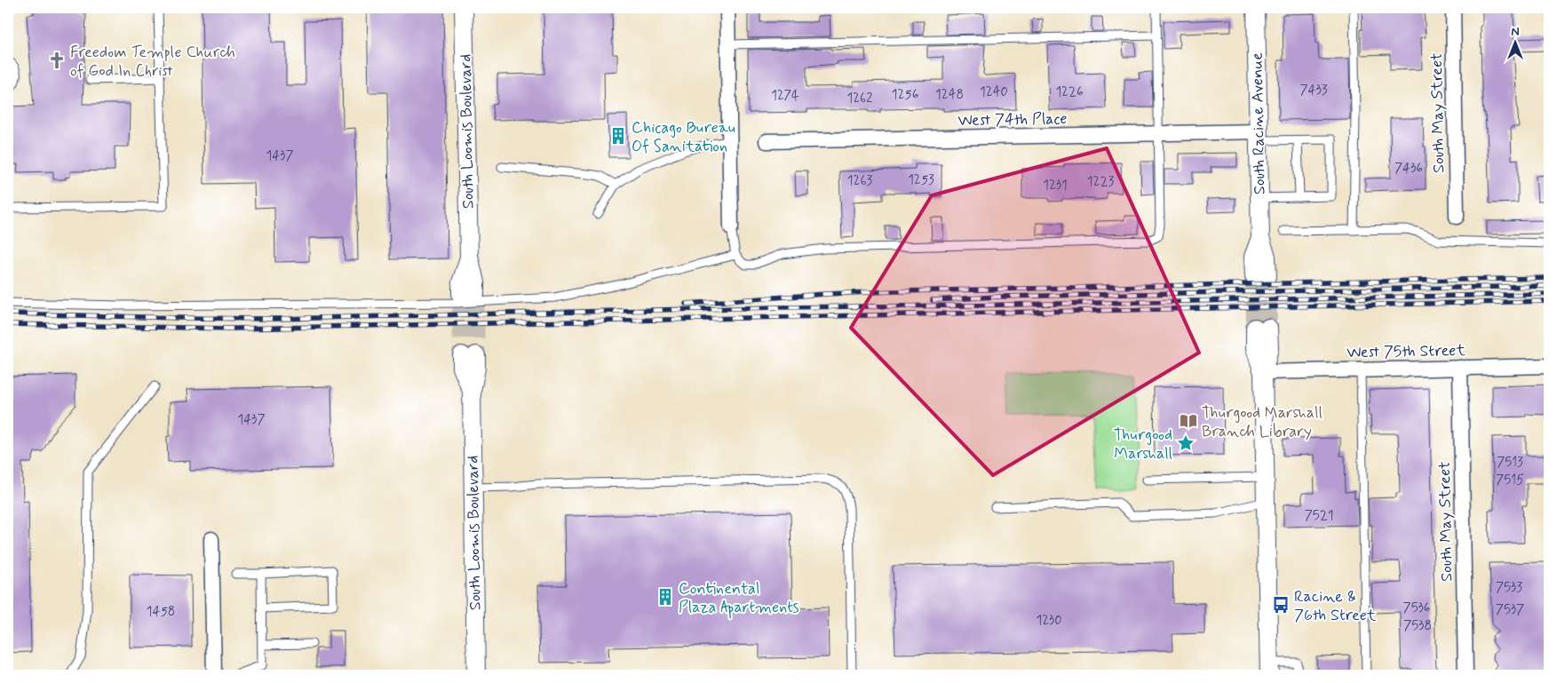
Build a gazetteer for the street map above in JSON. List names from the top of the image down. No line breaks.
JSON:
{"streets":{"street":["South May Street","West 74th Place","South Racine Avenue","South Loomis Boulevard","West 75th Street"]},"crossings":[["South May Street","West 75th Street"],["West 74th Place","South Racine Avenue"]],"places":{"church":["Freedom Temple Church of God In Christ"],"building":["Chicago Bureau Of Sanitation","Continental Plaza Apartments"],"library":["Thurgood Marshall Branch Library"],"place":["Thurgood Marshall"],"bus stop":["Racine & 76th Street"]},"house_numbers":["7433","1240","1226","1256","1248","1274","1262","1437","7436","1253","1263","1223","1231","1437","7513","7515","7521","7533","7536","7537","1458","1230","7538"],"north":"top"}
